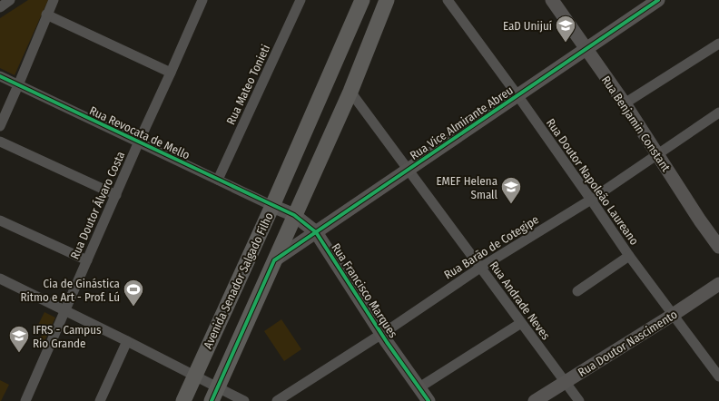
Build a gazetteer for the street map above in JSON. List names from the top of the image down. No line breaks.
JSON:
{"streets":{"main road":["Avenida Senador Salgado Filho"],"street":["Rua Mateo Tonieti","Rua Vice Almirante Abreu","Rua Benjamin Constant","Rua Revocata de Mello","Rua Doutor Napoleão Laureano","Rua Doutor Álvaro Costa","Rua Barão de Cotegipe","Rua Francisco Marques","Rua Andrade Neves","Rua Doutor Nascimento"]},"crossings":[["Rua Mateo Tonieti","Rua Revocata de Mello"],["Rua Vice Almirante Abreu","Rua Benjamin Constant"],["Rua Vice Almirante Abreu","Rua Doutor Napoleão Laureano"],["Rua Vice Almirante Abreu","Avenida Senador Salgado Filho"],["Rua Vice Almirante Abreu","Rua Francisco Marques"],["Rua Vice Almirante Abreu","Rua Andrade Neves"],["Rua Benjamin Constant","Rua Barão de Cotegipe"],["Rua Revocata de Mello","Rua Doutor Álvaro Costa"],["Rua Revocata de Mello","Avenida Senador Salgado Filho"],["Rua Revocata de Mello","Rua Francisco Marques"],["Rua Doutor Napoleão Laureano","Rua Barão de Cotegipe"],["Rua Doutor Napoleão Laureano","Rua Doutor Nascimento"],["Rua Barão de Cotegipe","Rua Francisco Marques"],["Rua Barão de Cotegipe","Rua Andrade Neves"],["Avenida Senador Salgado Filho","Rua Francisco Marques"],["Avenida Senador Salgado Filho","Rua Andrade Neves"],["Rua Andrade Neves","Rua Doutor Nascimento"]],"places":{"school or university":["EaD Unijuí","EMEF Helena Small","IFRS - Campus Rio Grande"],"sports":["Cia de Ginástica Ritmo e Art - Prof. Lú"]}}
